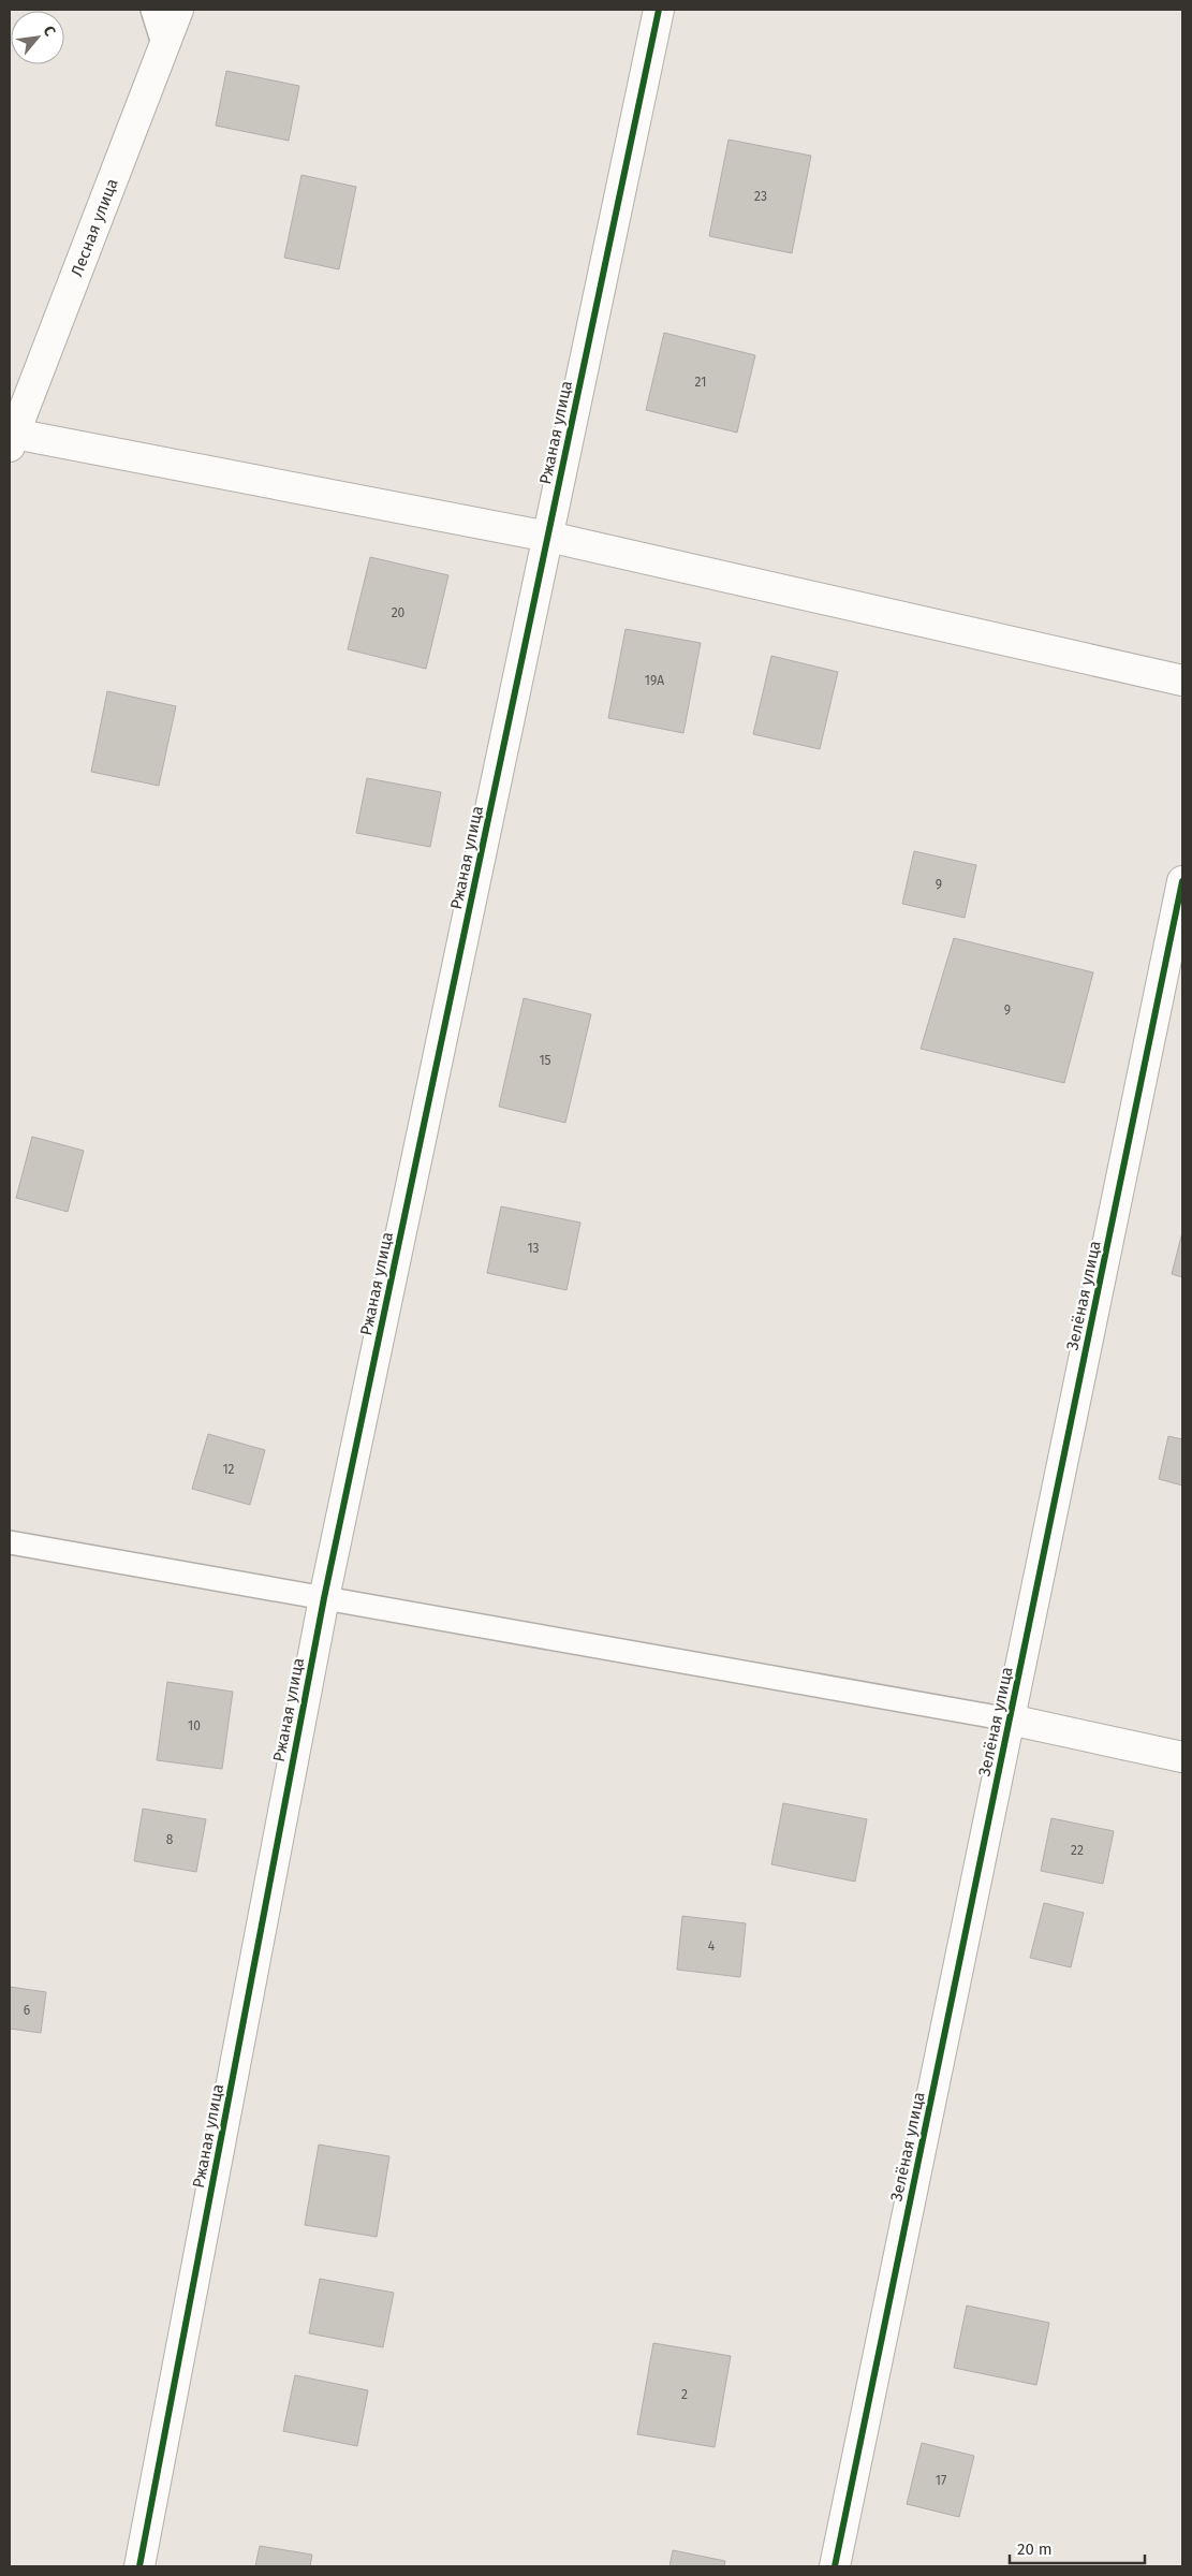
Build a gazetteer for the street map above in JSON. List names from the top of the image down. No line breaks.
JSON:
{"streets":{"street":["Лесная улица","Ржаная улица","Зелёная улица"]},"house_numbers":["23","21","20","19А","9","9","15","13","12","10","8","22","4","6","2","17"],"scale_bar":"20 m","north":"top right"}
